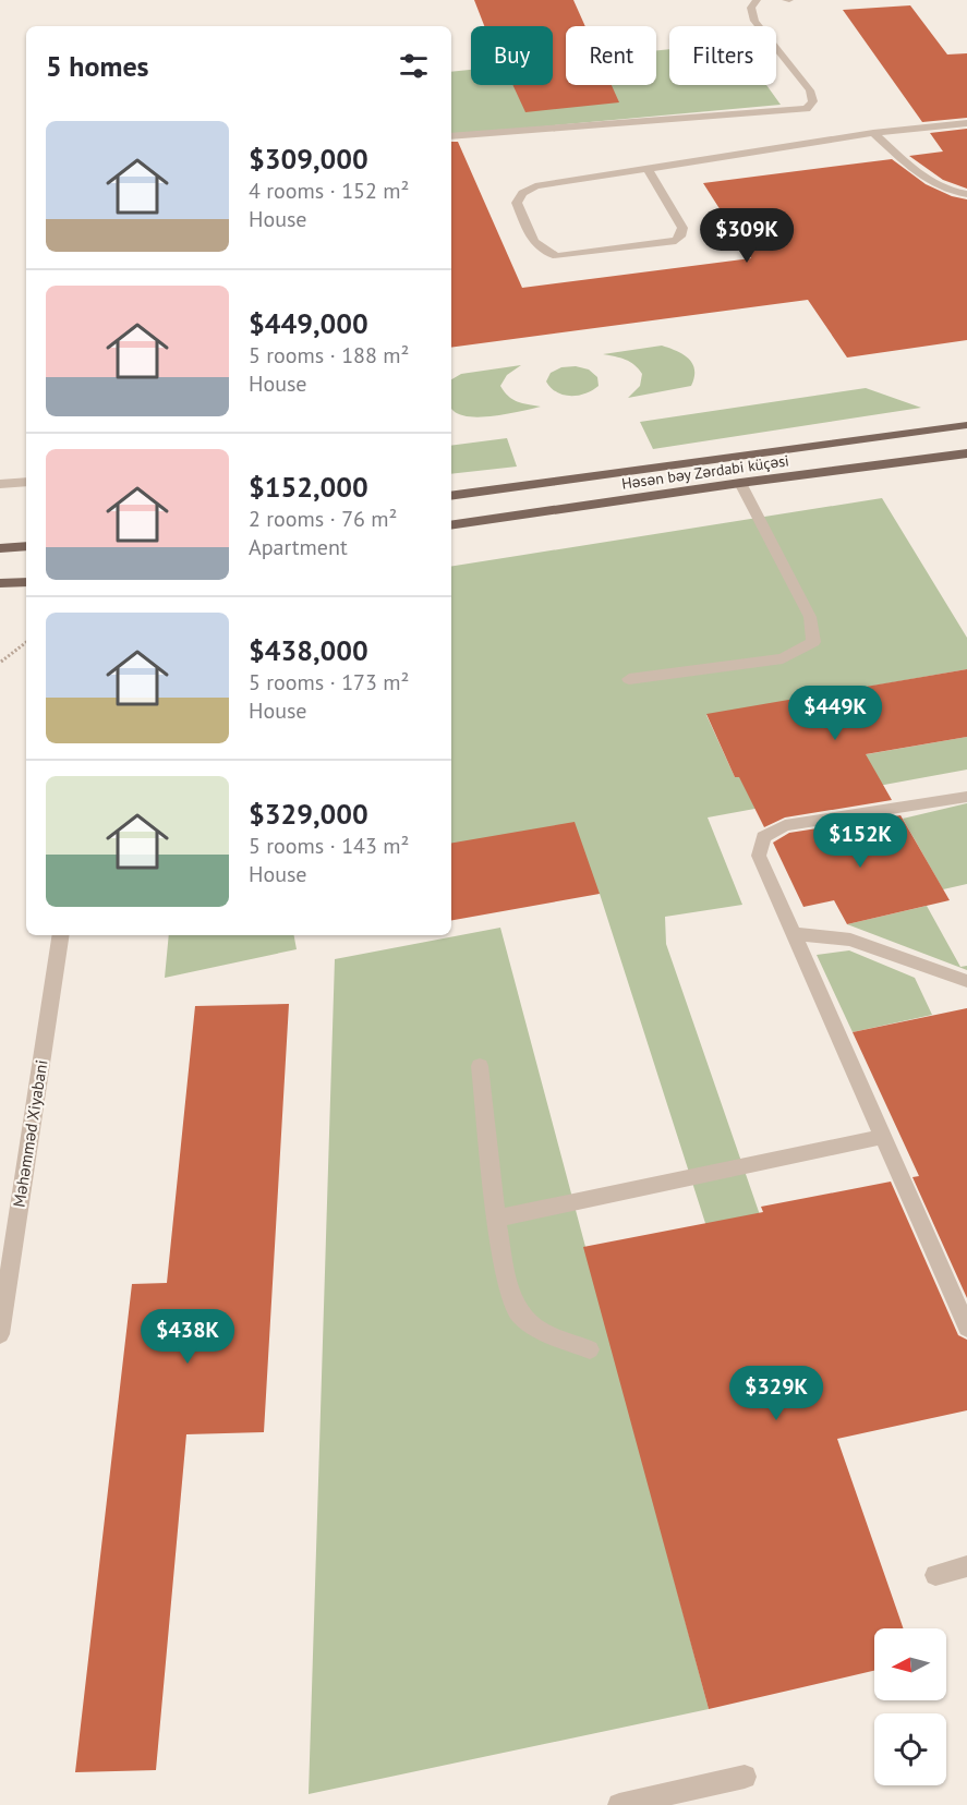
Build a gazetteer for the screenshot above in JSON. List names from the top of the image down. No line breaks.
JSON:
{"streets":{"main road":["Həsən bəy Zərdabi küçəsi"],"street":["Məhəmməd Xiyabani"]},"north":"left","page":{"chip":["Buy","Rent","Filters"],"heading":"5 homes","list":[{"name":"$309,000","note":"4 rooms · 152 m² · House"},{"name":"$449,000","note":"5 rooms · 188 m² · House"},{"name":"$152,000","note":"2 rooms · 76 m² · Apartment"},{"name":"$438,000","note":"5 rooms · 173 m² · House"},{"name":"$329,000","note":"5 rooms · 143 m² · House"}],"price":["$309K","$449K","$152K","$438K","$329K"]}}
